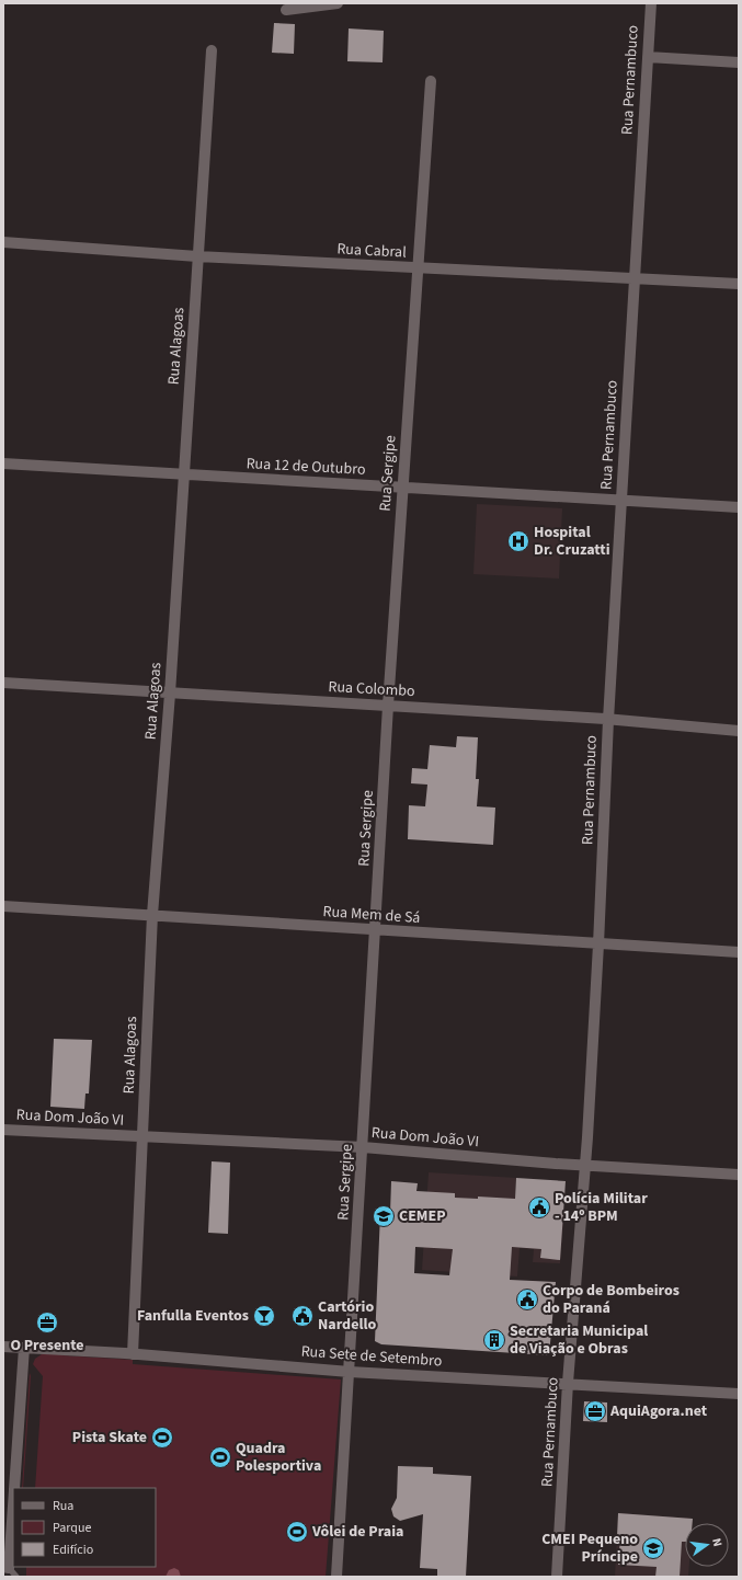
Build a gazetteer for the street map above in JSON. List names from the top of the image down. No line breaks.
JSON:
{"streets":{"street":["Rua Pernambuco","Rua Cabral","Rua Alagoas","Rua 12 de Outubro","Rua Sergipe","Rua Colombo","Rua Mem de Sá","Rua Dom João VI","Rua Sete de Setembro"]},"crossings":[["Rua Pernambuco","Rua Cabral"],["Rua Pernambuco","Rua 12 de Outubro"],["Rua Pernambuco","Rua Colombo"],["Rua Pernambuco","Rua Mem de Sá"],["Rua Pernambuco","Rua Dom João VI"],["Rua Pernambuco","Rua Sete de Setembro"],["Rua Cabral","Rua Alagoas"],["Rua Cabral","Rua Sergipe"],["Rua Alagoas","Rua 12 de Outubro"],["Rua Alagoas","Rua Colombo"],["Rua Alagoas","Rua Mem de Sá"],["Rua Alagoas","Rua Dom João VI"],["Rua Alagoas","Rua Sete de Setembro"],["Rua 12 de Outubro","Rua Sergipe"],["Rua Sergipe","Rua Colombo"],["Rua Sergipe","Rua Mem de Sá"],["Rua Sergipe","Rua Dom João VI"],["Rua Sergipe","Rua Sete de Setembro"]],"places":{"hospital":["Hospital Dr. Cruzatti"],"public building":["Polícia Militar - 14º BPM","Corpo de Bombeiros do Paraná","Cartório Nardello"],"school or university":["CEMEP","CMEI Pequeno Príncipe"],"bar":["Fanfulla Eventos"],"office":["O Presente","AquiAgora.net"],"building":["Secretaria Municipal de Viação e Obras"],"sports":["Pista Skate","Quadra Polesportiva","Vôlei de Praia"]},"legend":["Rua","Parque","Edifício"],"north":"right"}
